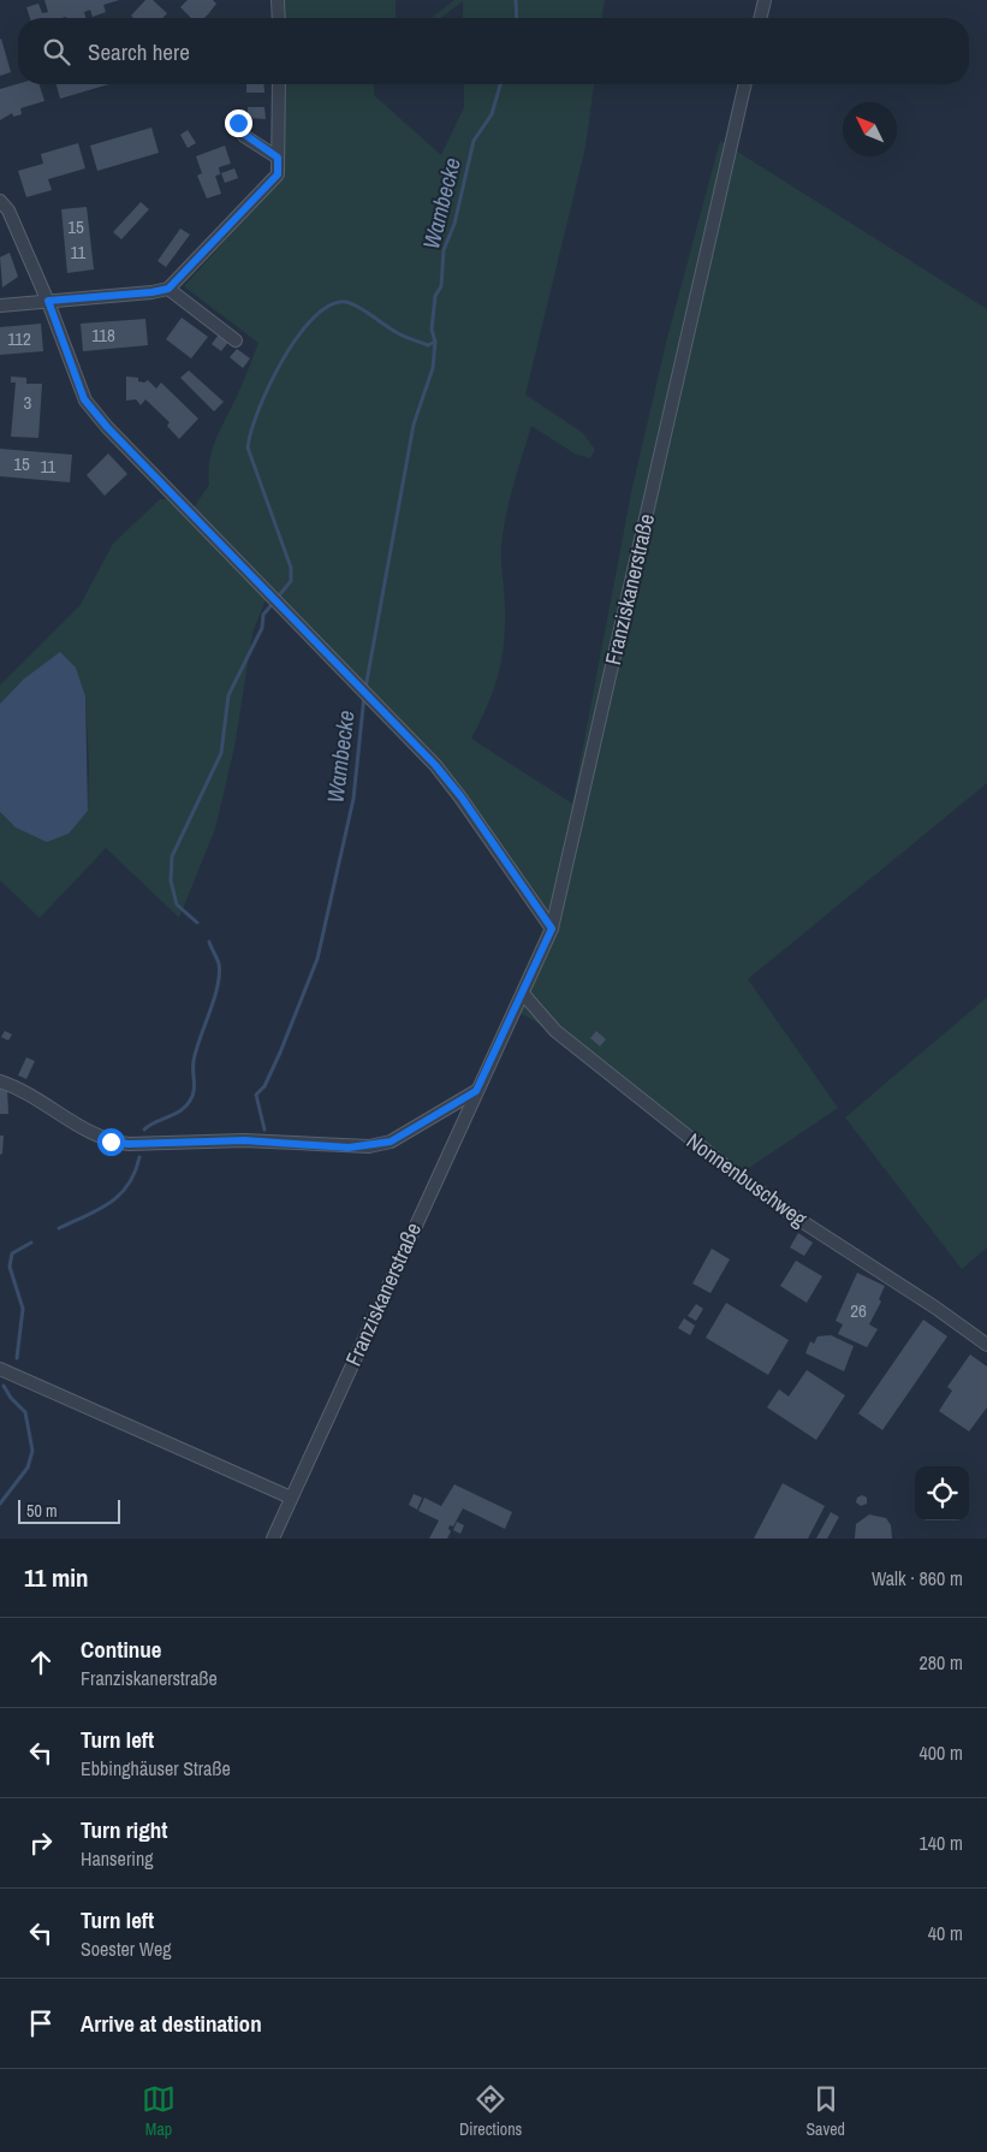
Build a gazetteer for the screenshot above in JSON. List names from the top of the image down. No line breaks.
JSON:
{"streets":{"street":["Franziskanerstraße","Nonnenbuschweg"]},"crossings":[["Franziskanerstraße","Nonnenbuschweg"]],"water":["Wambecke"],"house_numbers":["15","11","118","112","3","15","11","26"],"scale_bar":"50 m","north":"top left","page":{"search":"Search here","scale":"50 m","heading":["11 min","Walk · 860 m"],"list":[["Continue","Franziskanerstraße","280 m"],["Turn left","Ebbinghäuser Straße","400 m"],["Turn right","Hansering","140 m"],["Turn left","Soester Weg","40 m"],"Arrive at destination"],"nav":["Map","Directions","Saved"]}}
